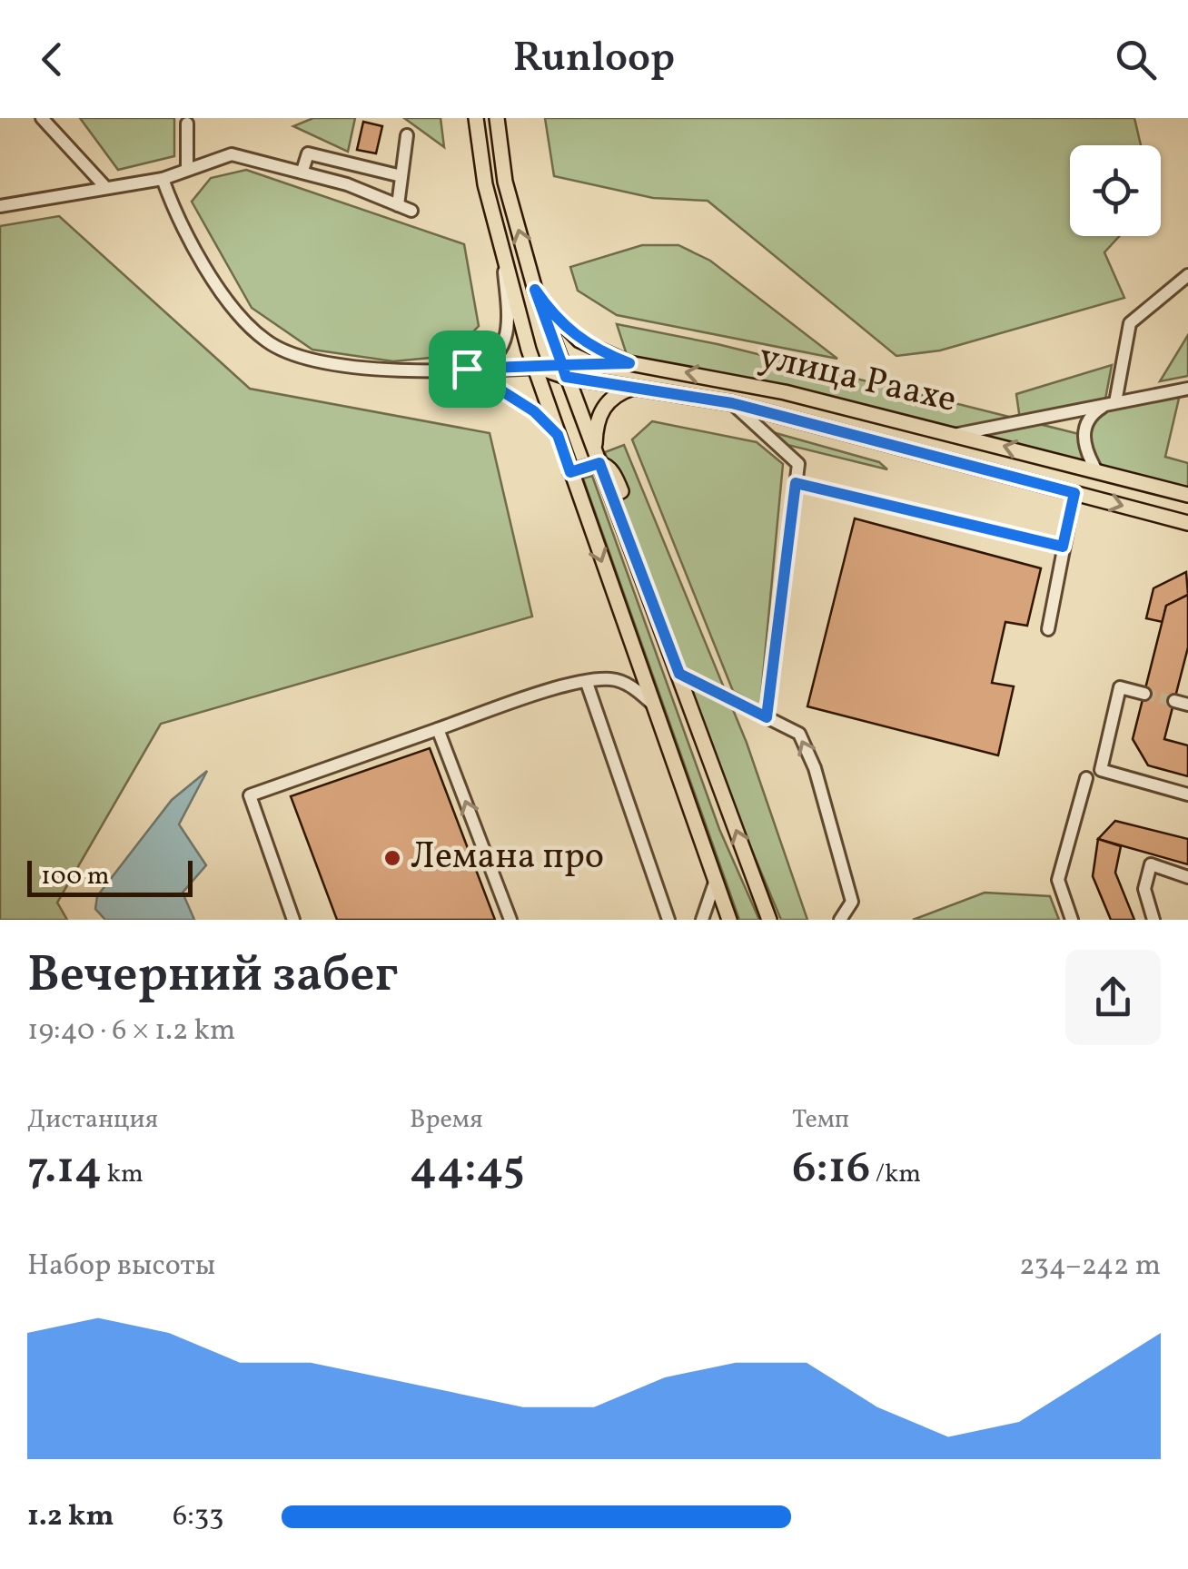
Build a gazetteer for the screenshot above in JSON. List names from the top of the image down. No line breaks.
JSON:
{"streets":{"main road":["улица Раахе"]},"places":["Лемана про"],"scale_bar":"100 m","page":{"header":"Runloop","scale":"100 m","heading":["Вечерний забег","19:40 · 6 × 1.2 km"],"stats":[["Дистанция","7.14 km"],["Время","44:45"],["Темп","6:16 /km"]],"chart":["Набор высоты","234–242 m"],"list":[{"name":"1.2 km","note":"6:33"}]}}
